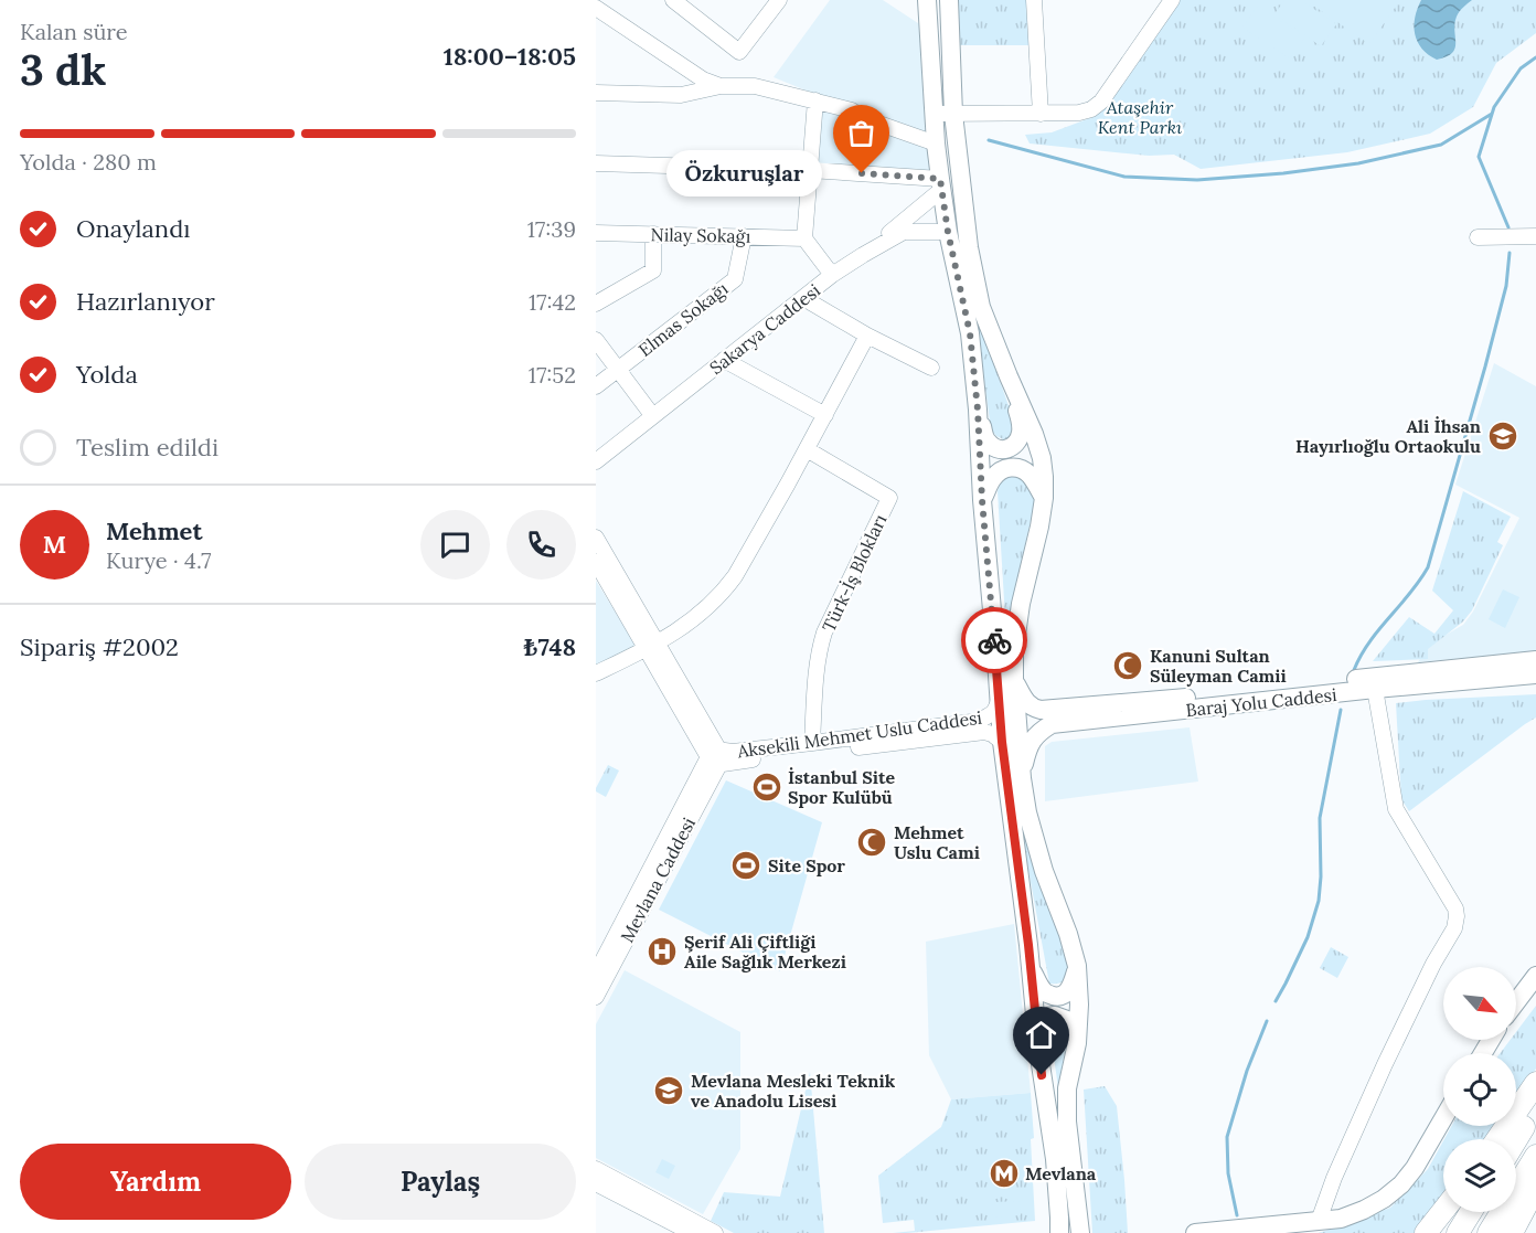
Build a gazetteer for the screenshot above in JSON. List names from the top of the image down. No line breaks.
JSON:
{"streets":{"main road":["Baraj Yolu Caddesi"],"street":["Nilay Sokağı","Elmas Sokağı","Sakarya Caddesi","Türk-İş Blokları","Aksekili Mehmet Uslu Caddesi","Mevlana Caddesi"]},"crossings":[["Nilay Sokağı","Elmas Sokağı"],["Türk-İş Blokları","Aksekili Mehmet Uslu Caddesi"],["Aksekili Mehmet Uslu Caddesi","Mevlana Caddesi"]],"parks":["Ataşehir Kent Parkı"],"places":{"other":["Özkuruşlar"],"school or university":["Ali İhsan Hayırlıoğlu Ortaokulu","Mevlana Mesleki Teknik ve Anadolu Lisesi"],"mosque":["Kanuni Sultan Süleyman Camii","Mehmet Uslu Cami"],"sports":["İstanbul Site Spor Kulübü","Site Spor"],"hospital":["Şerif Ali Çiftliği Aile Sağlık Merkezi"],"metro station":["Mevlana"]},"north":"bottom right","page":{"heading":["3 dk","Kalan süre","18:00–18:05"],"panel":["Mehmet","Kurye · 4.7","Sipariş #2002","₺748"],"bar":"Yolda · 280 m","bubble":"Özkuruşlar","list":[["Onaylandı","17:39"],["Hazırlanıyor","17:42"],["Yolda","17:52"],"Teslim edildi"],"round":"M","buttons":["Yardım","Paylaş"]}}
